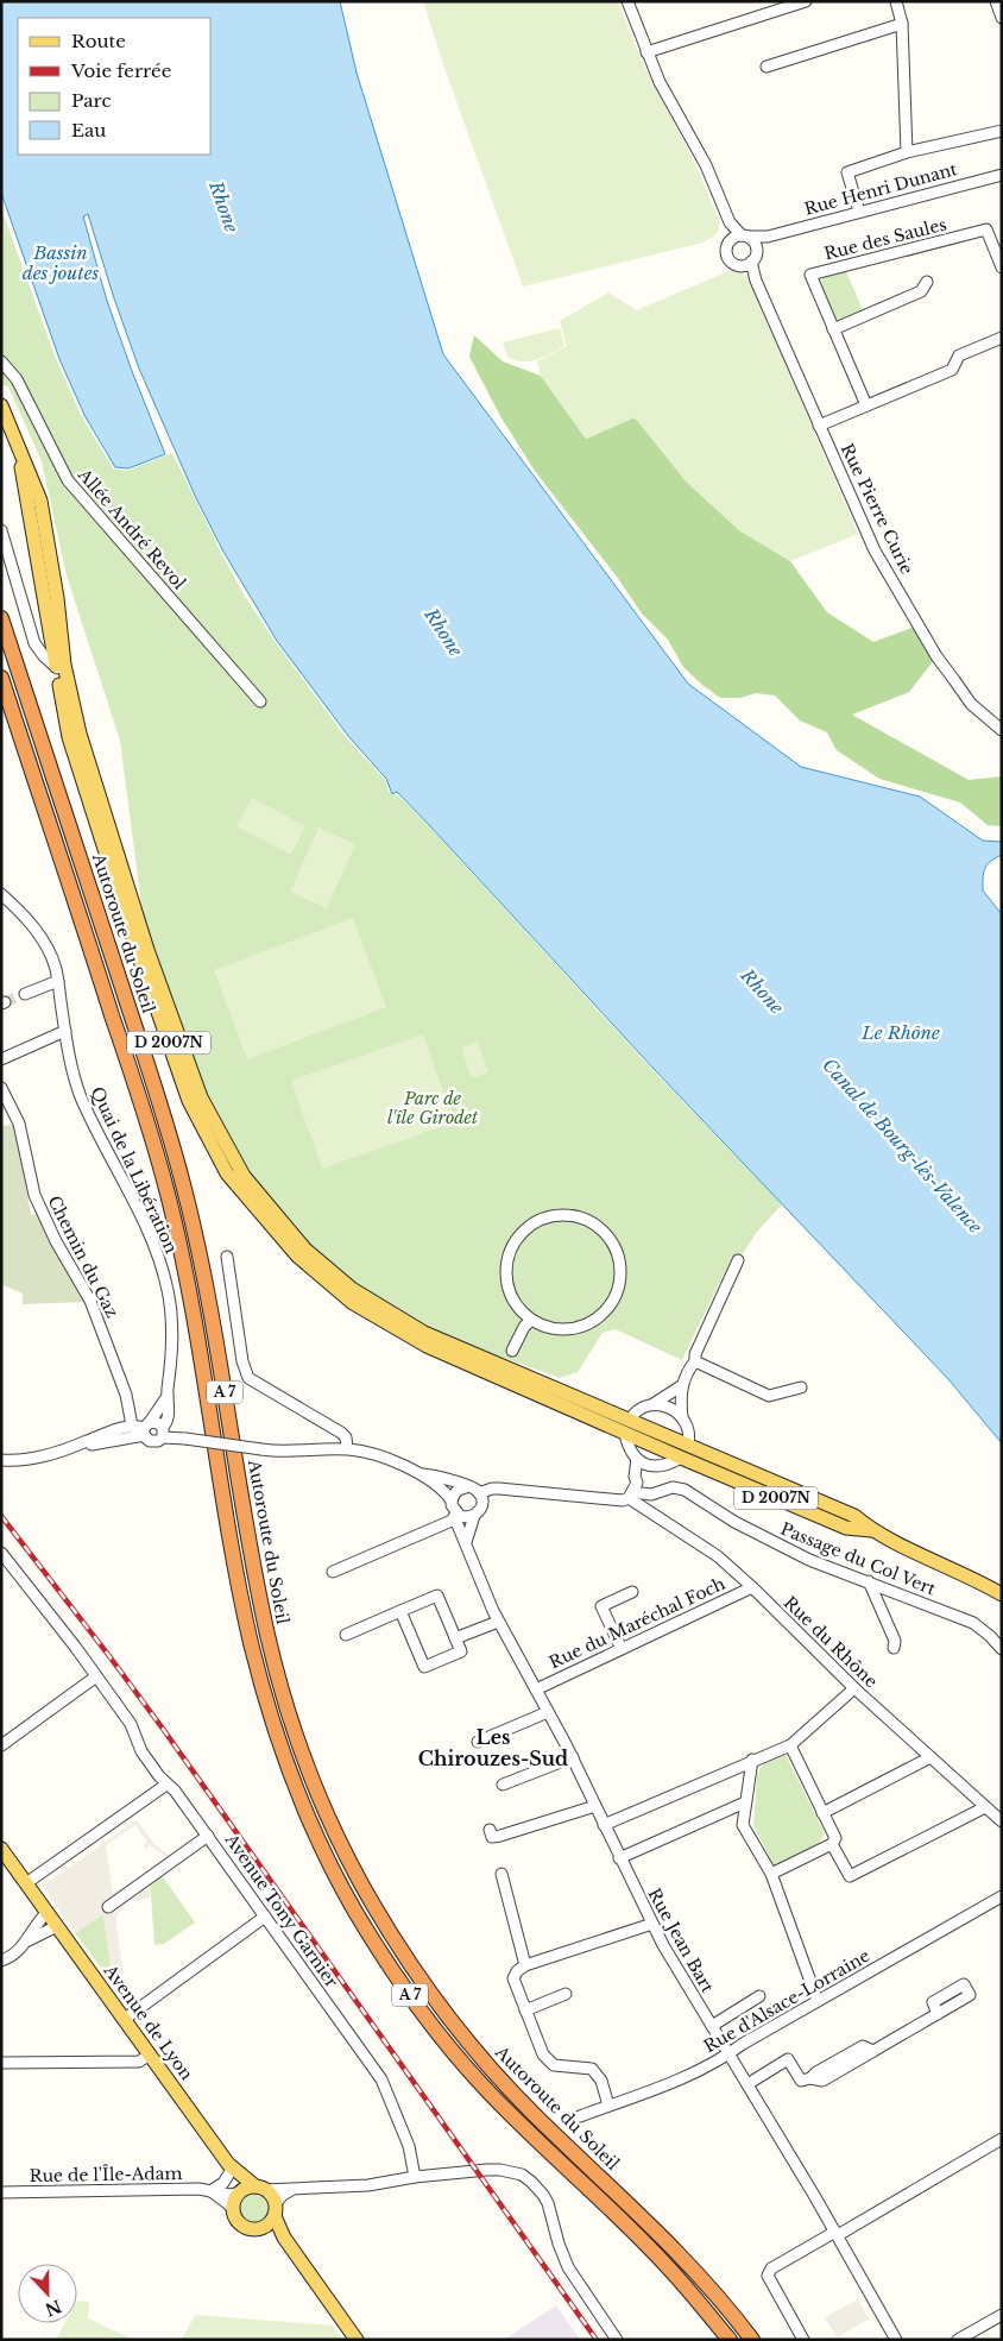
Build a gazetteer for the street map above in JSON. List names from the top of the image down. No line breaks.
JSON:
{"streets":{"highway":["Autoroute du Soleil","A 7"],"main road":["D 2007N","Avenue de Lyon"],"street":["Rue Henri Dunant","Rue des Saules","Rue Pierre Curie","Allée André Revol","Quai de la Libération","Chemin du Gaz","Passage du Col Vert","Rue du Maréchal Foch","Rue du Rhône","Avenue Tony Garnier","Rue Jean Bart","Rue d'Alsace-Lorraine","Rue de l'Île-Adam"]},"crossings":[["Rue Henri Dunant","Rue Pierre Curie"],["Passage du Col Vert","Rue du Rhône"],["Rue du Maréchal Foch","Rue du Rhône"],["Rue du Maréchal Foch","Rue Jean Bart"],["Rue Jean Bart","Rue d'Alsace-Lorraine"]],"districts":["Les Chirouzes-Sud"],"water":["Rhone","Bassin des joutes","Le Rhône","Canal de Bourg-lès-Valence"],"parks":["Parc de l'île Girodet"],"legend":["Route","Voie ferrée","Parc","Eau"],"north":"bottom"}
